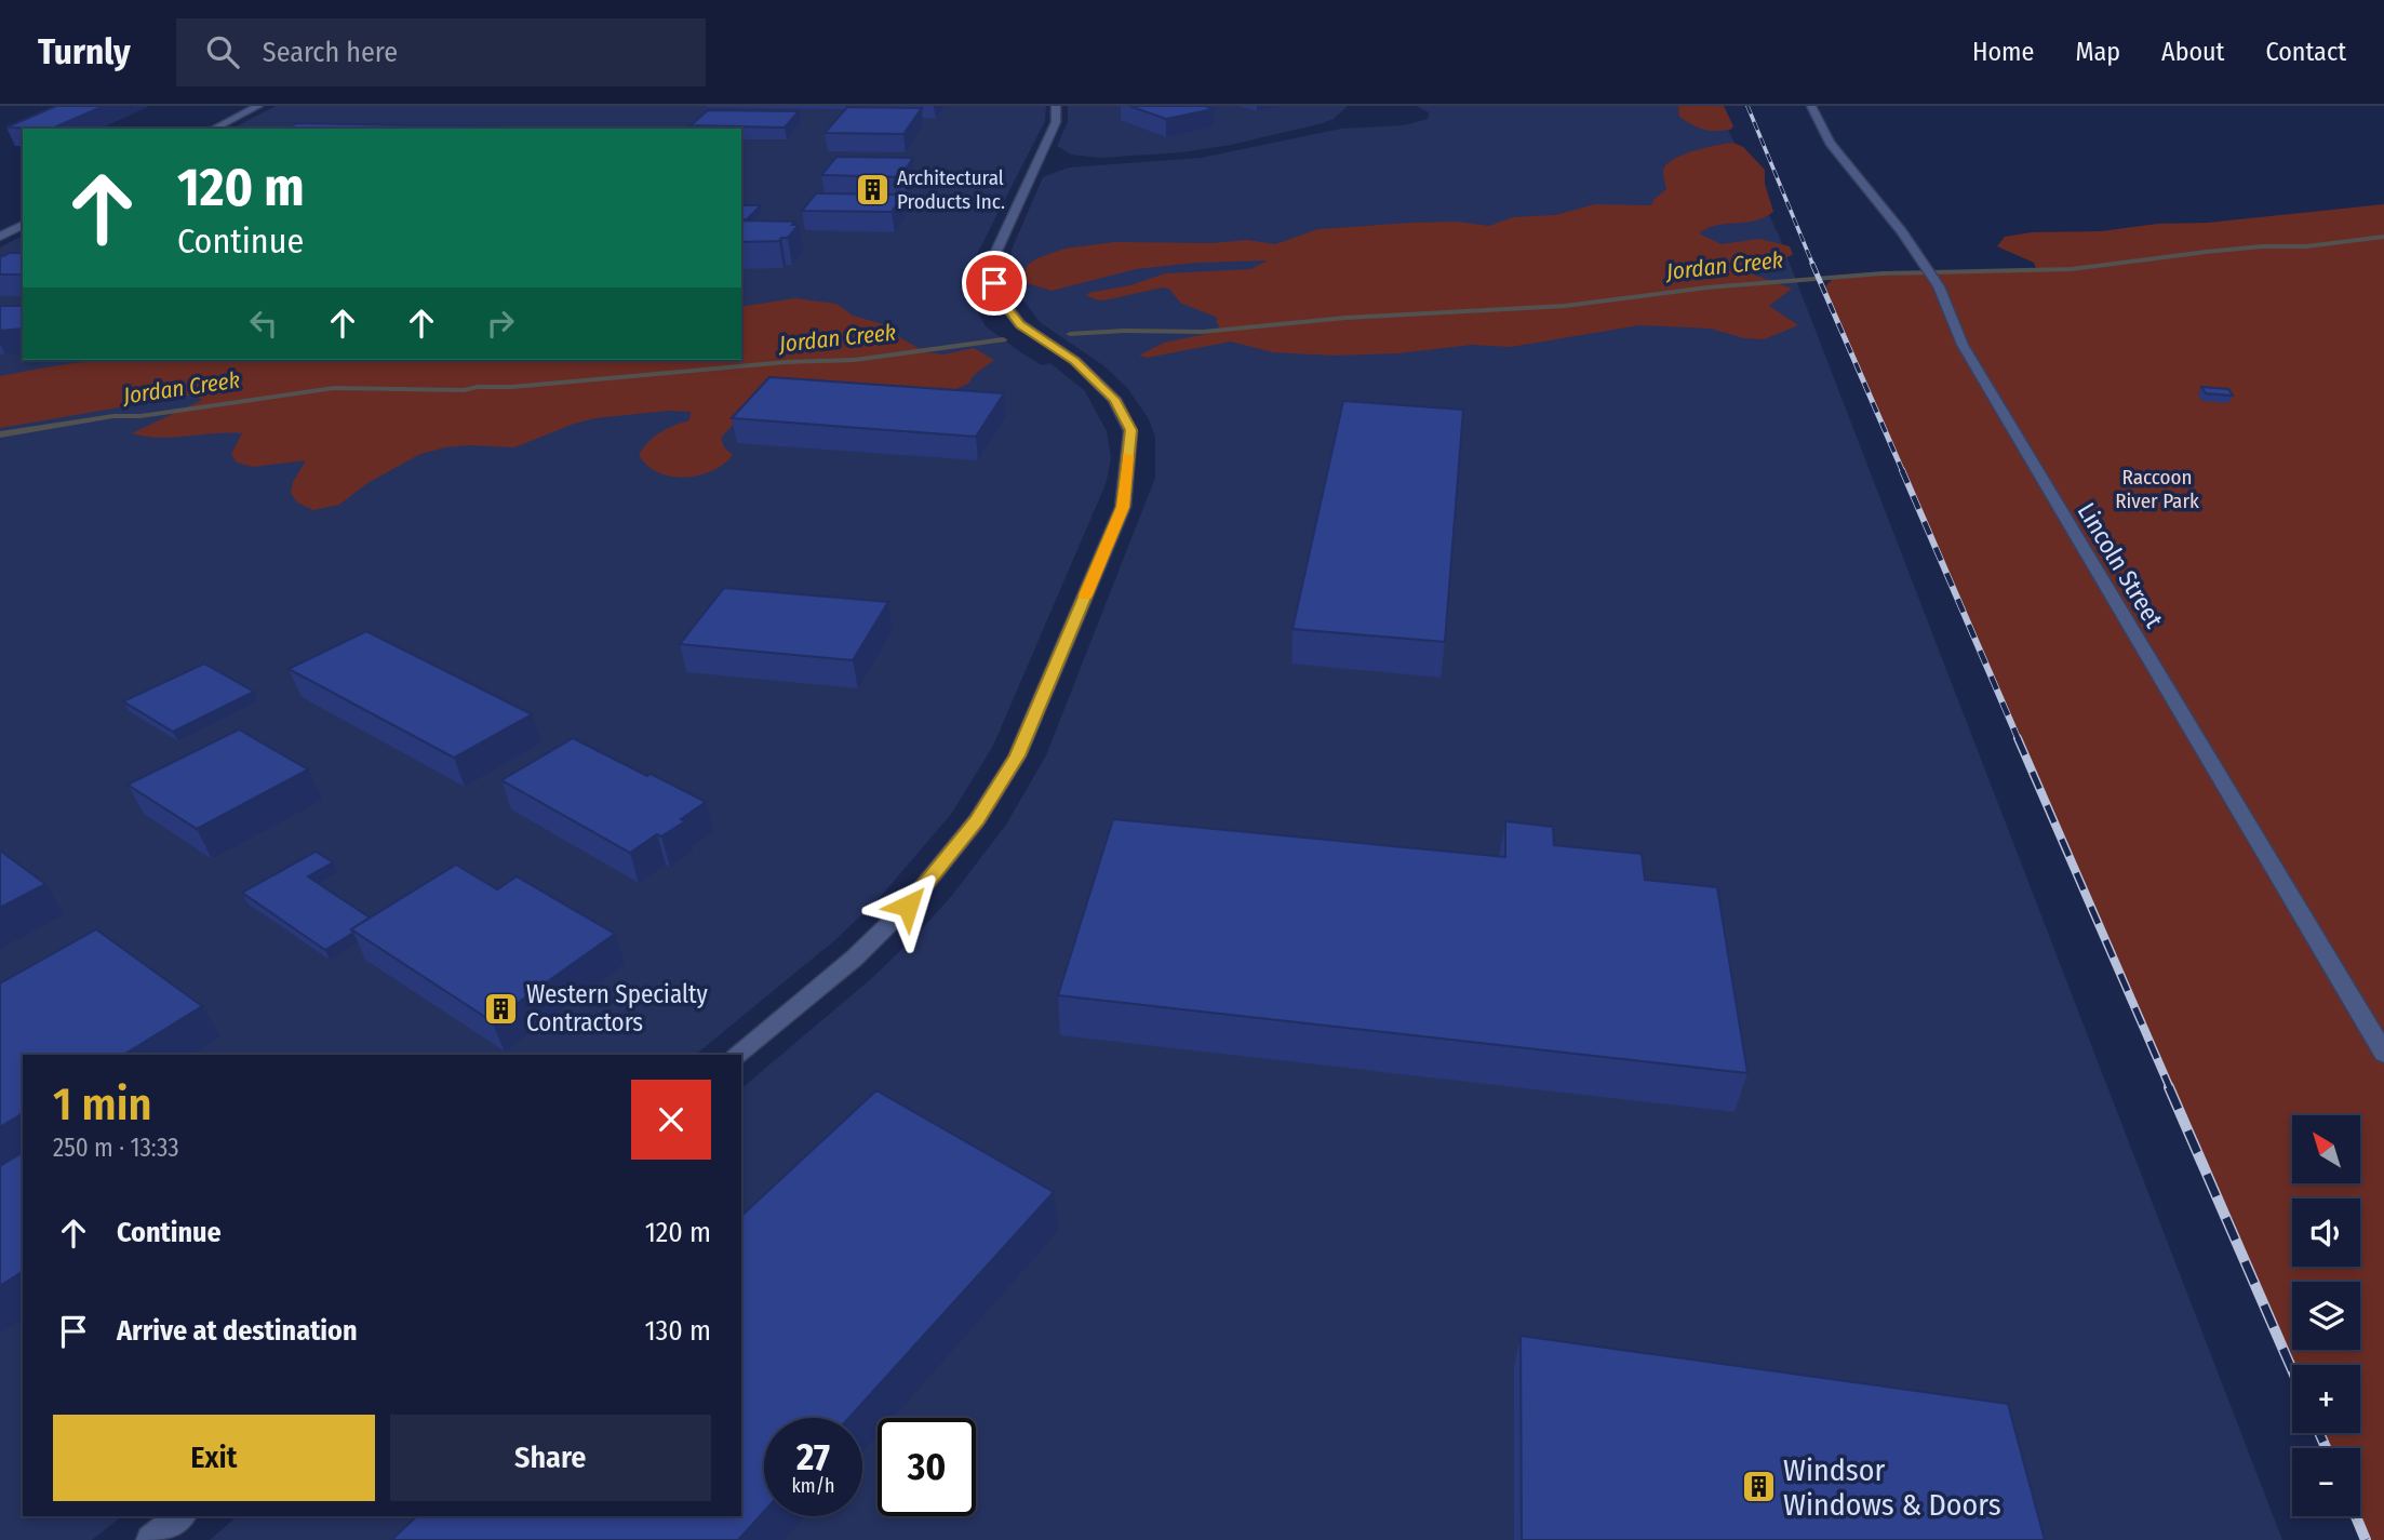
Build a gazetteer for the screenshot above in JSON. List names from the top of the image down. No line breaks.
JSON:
{"streets":{"street":["Lincoln Street"]},"water":["Jordan Creek"],"parks":["Raccoon River Park"],"places":{"building":["Architectural Products Inc.","Western Specialty Contractors","Windsor Windows & Doors"]},"north":"top left","page":{"header":"Turnly","search":"Search here","nav":["Home","Map","About","Contact"],"turn":["120 m","Continue"],"heading":["1 min","250 m · 13:33"],"map_buttons":["+","−"],"list":[{"name":"Continue","value":"120 m"},{"name":"Arrive at destination","value":"130 m"}],"buttons":["Exit","Share"],"speed":"27 km/h","limit":"30"}}
